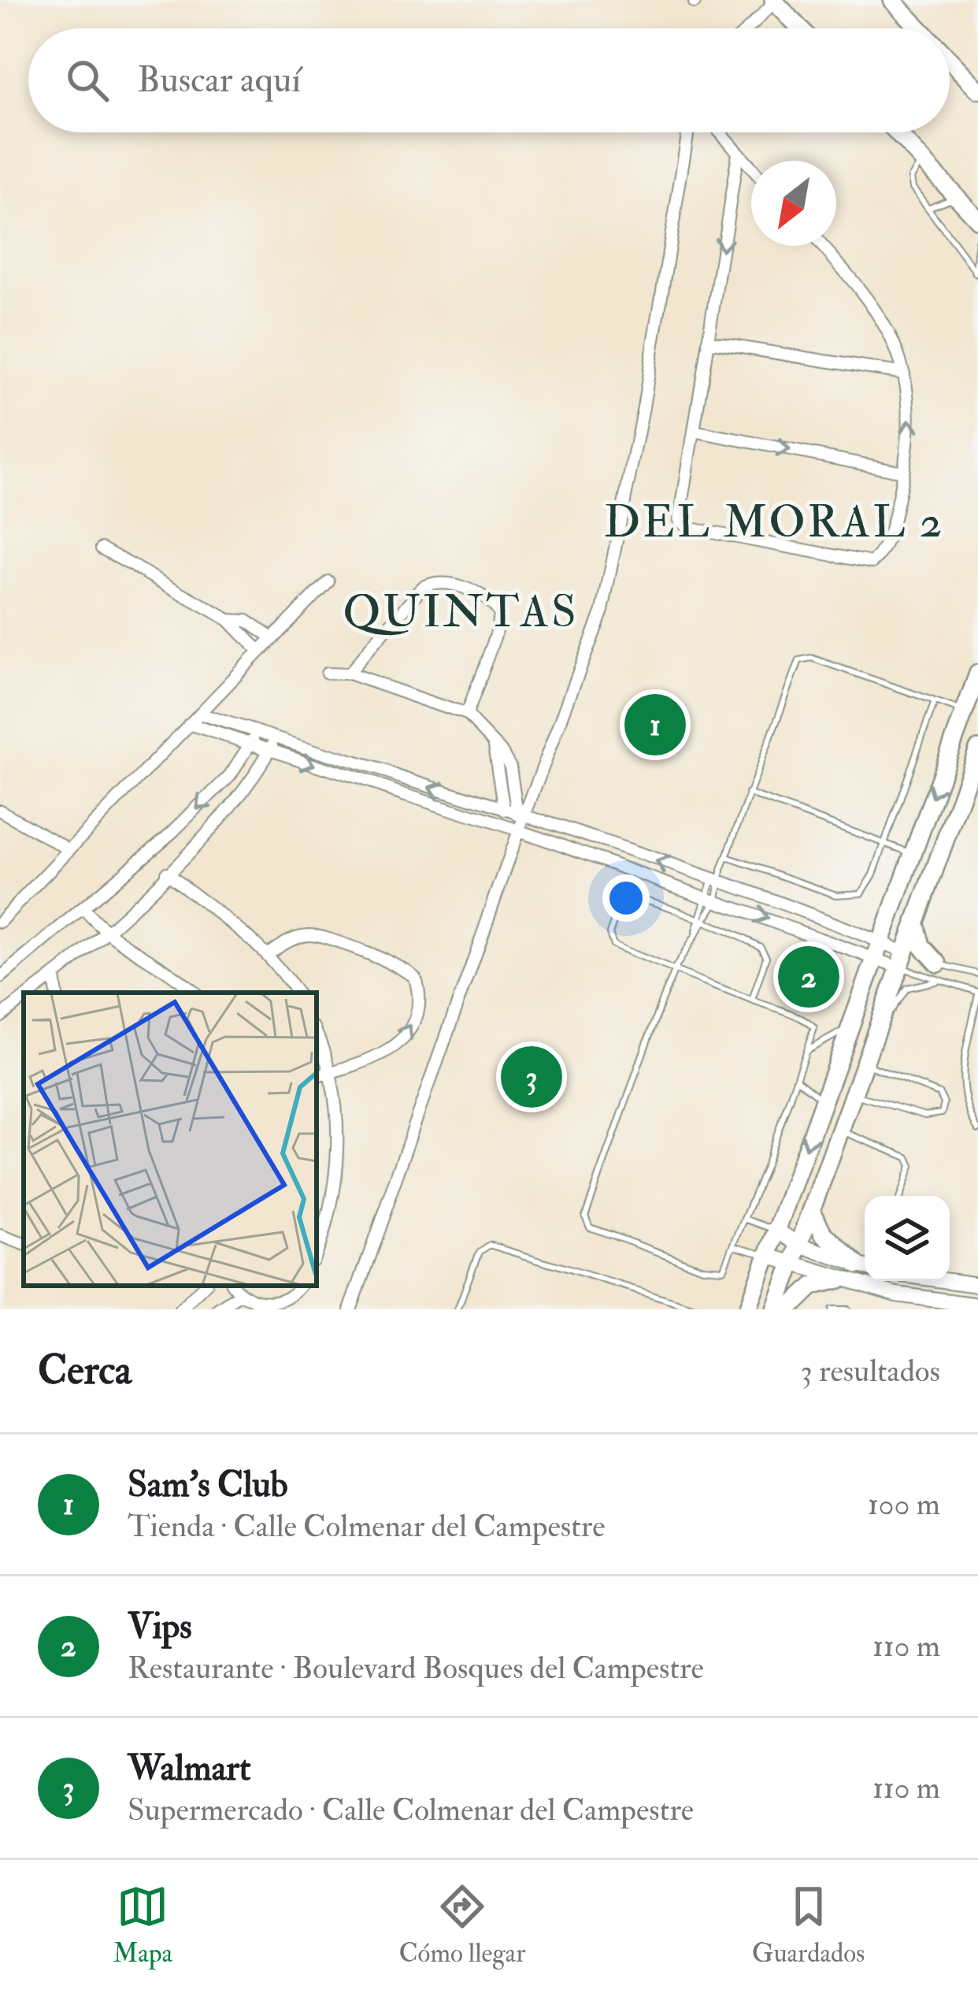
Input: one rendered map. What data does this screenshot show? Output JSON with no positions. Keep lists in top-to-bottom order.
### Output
{
  "districts": ["DEL MORAL 2", "QUINTAS"],
  "north": "bottom left",
  "page": {
    "search": "Buscar aquí",
    "pins": ["1", "2", "3"],
    "heading": ["Cerca", "3 resultados"],
    "list": [
      {
        "mark": "1",
        "name": "Sam's Club",
        "note": "Tienda · Calle Colmenar del Campestre",
        "value": "100 m"
      },
      {
        "mark": "2",
        "name": "Vips",
        "note": "Restaurante · Boulevard Bosques del Campestre",
        "value": "110 m"
      },
      {
        "mark": "3",
        "name": "Walmart",
        "note": "Supermercado · Calle Colmenar del Campestre",
        "value": "110 m"
      }
    ],
    "nav": ["Mapa", "Cómo llegar", "Guardados"]
  }
}
